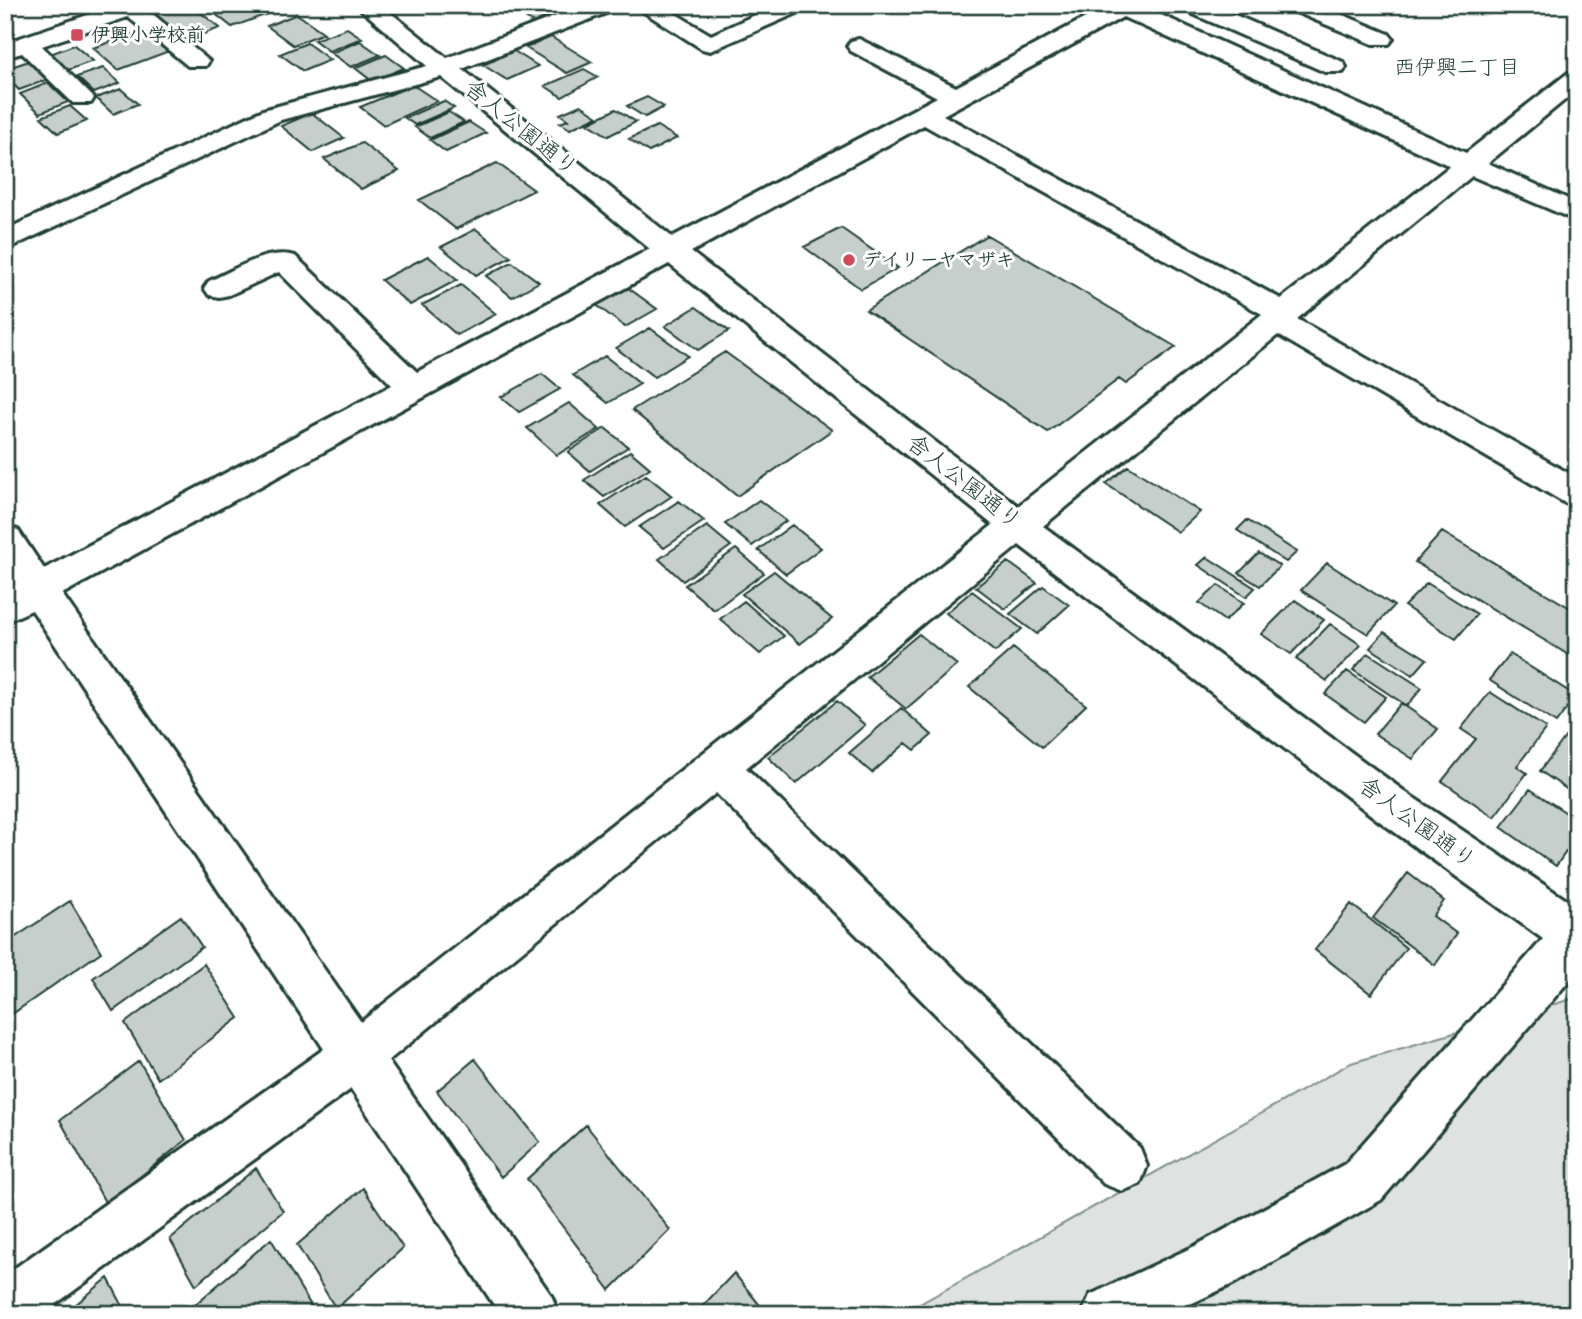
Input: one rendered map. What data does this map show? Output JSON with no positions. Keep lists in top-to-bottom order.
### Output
{
  "streets": {
    "street": ["舎人公園通り"]
  },
  "districts": ["西伊興二丁目"],
  "places": {
    "transit": ["伊興小学校前"],
    "other": ["デイリーヤマザキ"]
  }
}
